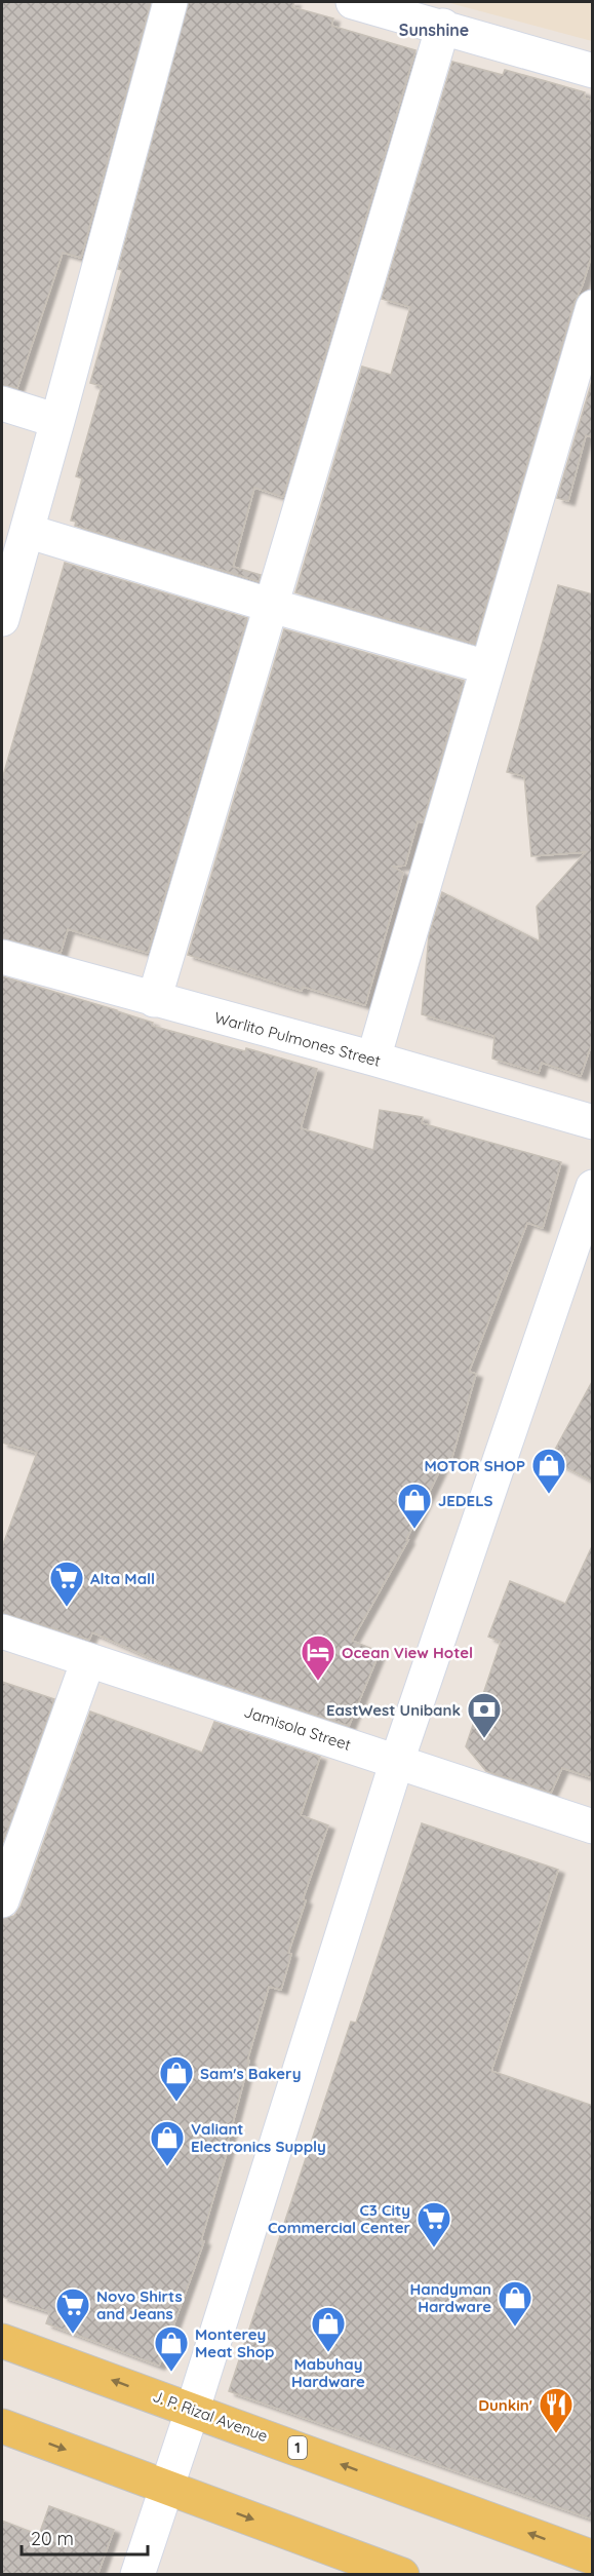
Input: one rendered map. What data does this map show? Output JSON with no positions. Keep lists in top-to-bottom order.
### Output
{
  "streets": {
    "main road": ["J. P. Rizal Avenue", "1"],
    "street": ["Warlito Pulmones Street", "Jamisola Street"]
  },
  "districts": ["Sunshine"],
  "places": {
    "shop": [
      "MOTOR SHOP",
      "JEDELS",
      "Sam's Bakery",
      "Valiant Electronics Supply",
      "Handyman Hardware",
      "Mabuhay Hardware",
      "Monterey Meat Shop"
    ],
    "supermarket": ["Alta Mall", "C3 City Commercial Center", "Novo Shirts and Jeans"],
    "hotel": ["Ocean View Hotel"],
    "bank": ["EastWest Unibank"],
    "restaurant": ["Dunkin'"]
  },
  "scale_bar": "20 m"
}
